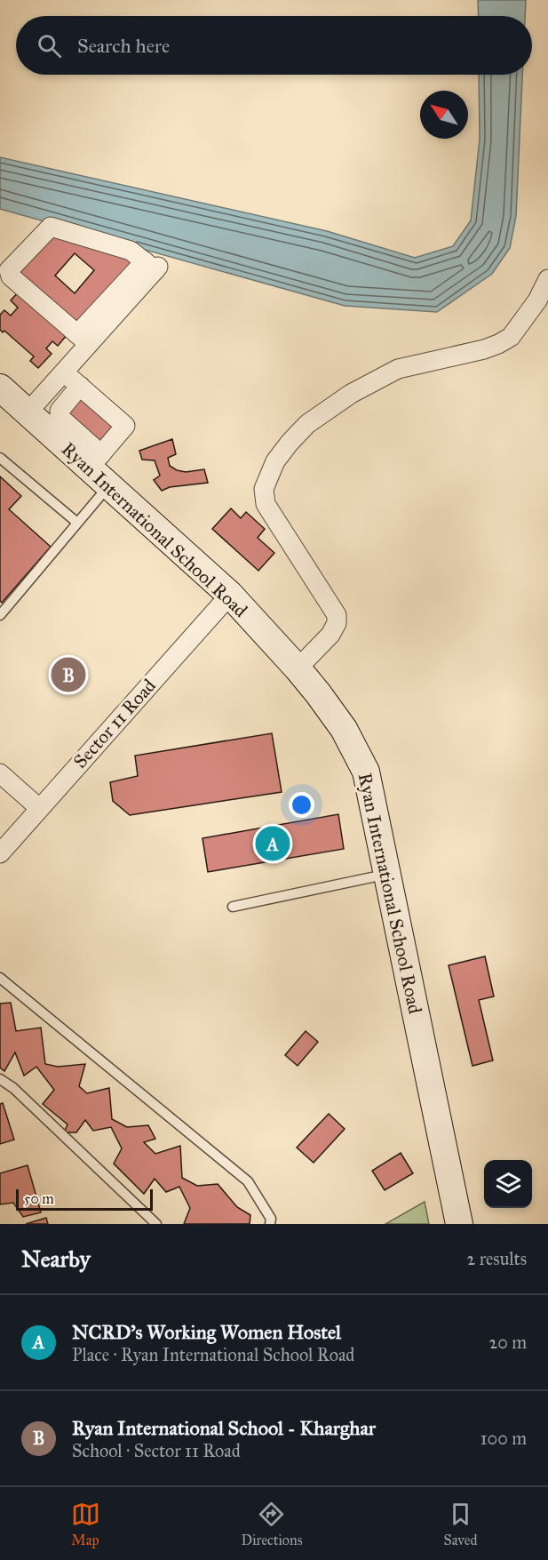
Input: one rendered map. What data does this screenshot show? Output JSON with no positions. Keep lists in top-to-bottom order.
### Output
{
  "streets": {
    "street": ["Ryan International School Road", "Sector 11 Road"]
  },
  "crossings": [
    ["Ryan International School Road", "Sector 11 Road"]
  ],
  "scale_bar": "50 m",
  "north": "top left",
  "page": {
    "search": "Search here",
    "pins": ["B", "A"],
    "scale": "50 m",
    "heading": ["Nearby", "2 results"],
    "list": [
      {
        "mark": "A",
        "name": "NCRD's Working Women Hostel",
        "note": "Place · Ryan International School Road",
        "value": "20 m"
      },
      {
        "mark": "B",
        "name": "Ryan International School - Kharghar",
        "note": "School · Sector 11 Road",
        "value": "100 m"
      }
    ],
    "nav": ["Map", "Directions", "Saved"]
  }
}
